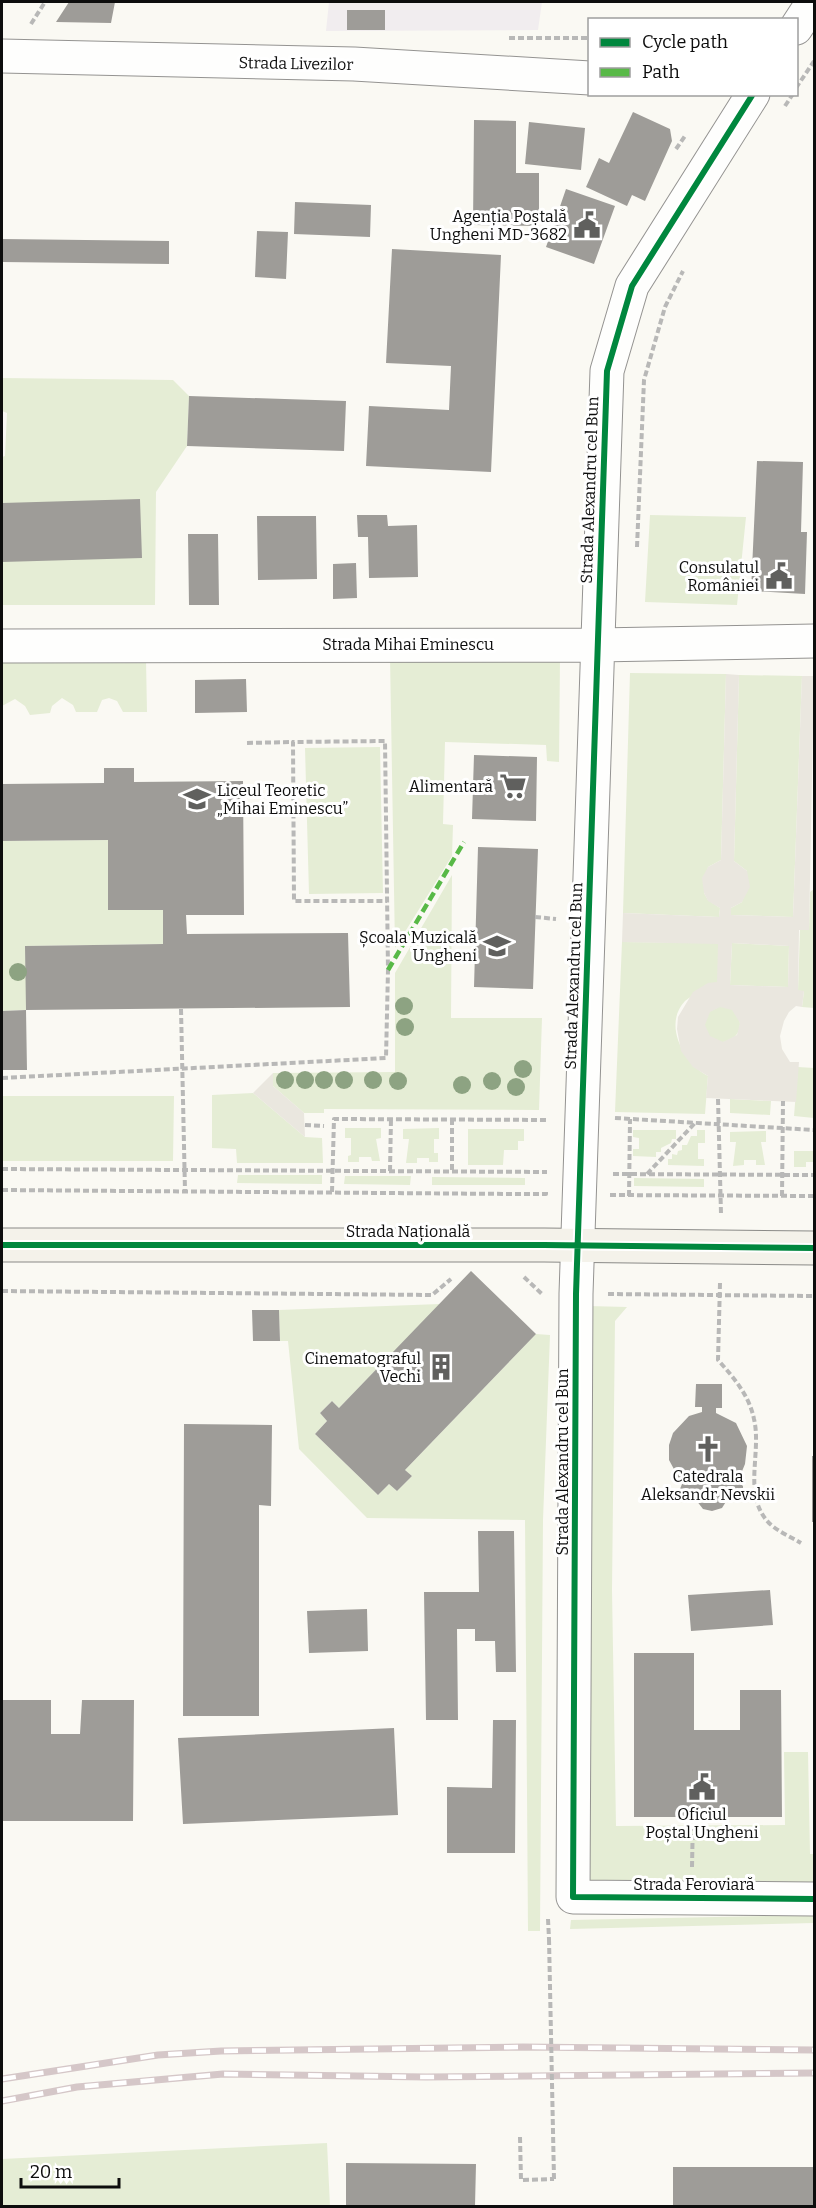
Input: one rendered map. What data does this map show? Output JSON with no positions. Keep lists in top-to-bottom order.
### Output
{
  "streets": {
    "street": [
      "Strada Livezilor",
      "Strada Alexandru cel Bun",
      "Strada Mihai Eminescu",
      "Strada Națională",
      "Strada Feroviară"
    ]
  },
  "crossings": [
    ["Strada Alexandru cel Bun", "Strada Mihai Eminescu"],
    ["Strada Alexandru cel Bun", "Strada Națională"],
    ["Strada Alexandru cel Bun", "Strada Feroviară"]
  ],
  "places": {
    "public building": ["Agenția Poștală Ungheni MD-3682", "Consulatul României", "Oficiul Poștal Ungheni"],
    "supermarket": ["Alimentară"],
    "school or university": ["Liceul Teoretic „Mihai Eminescu”", "Școala Muzicală Ungheni"],
    "building": ["Cinematograful Vechi"],
    "church": ["Catedrala Aleksandr Nevskii"]
  },
  "legend": ["Cycle path", "Path"],
  "scale_bar": "20 m"
}
